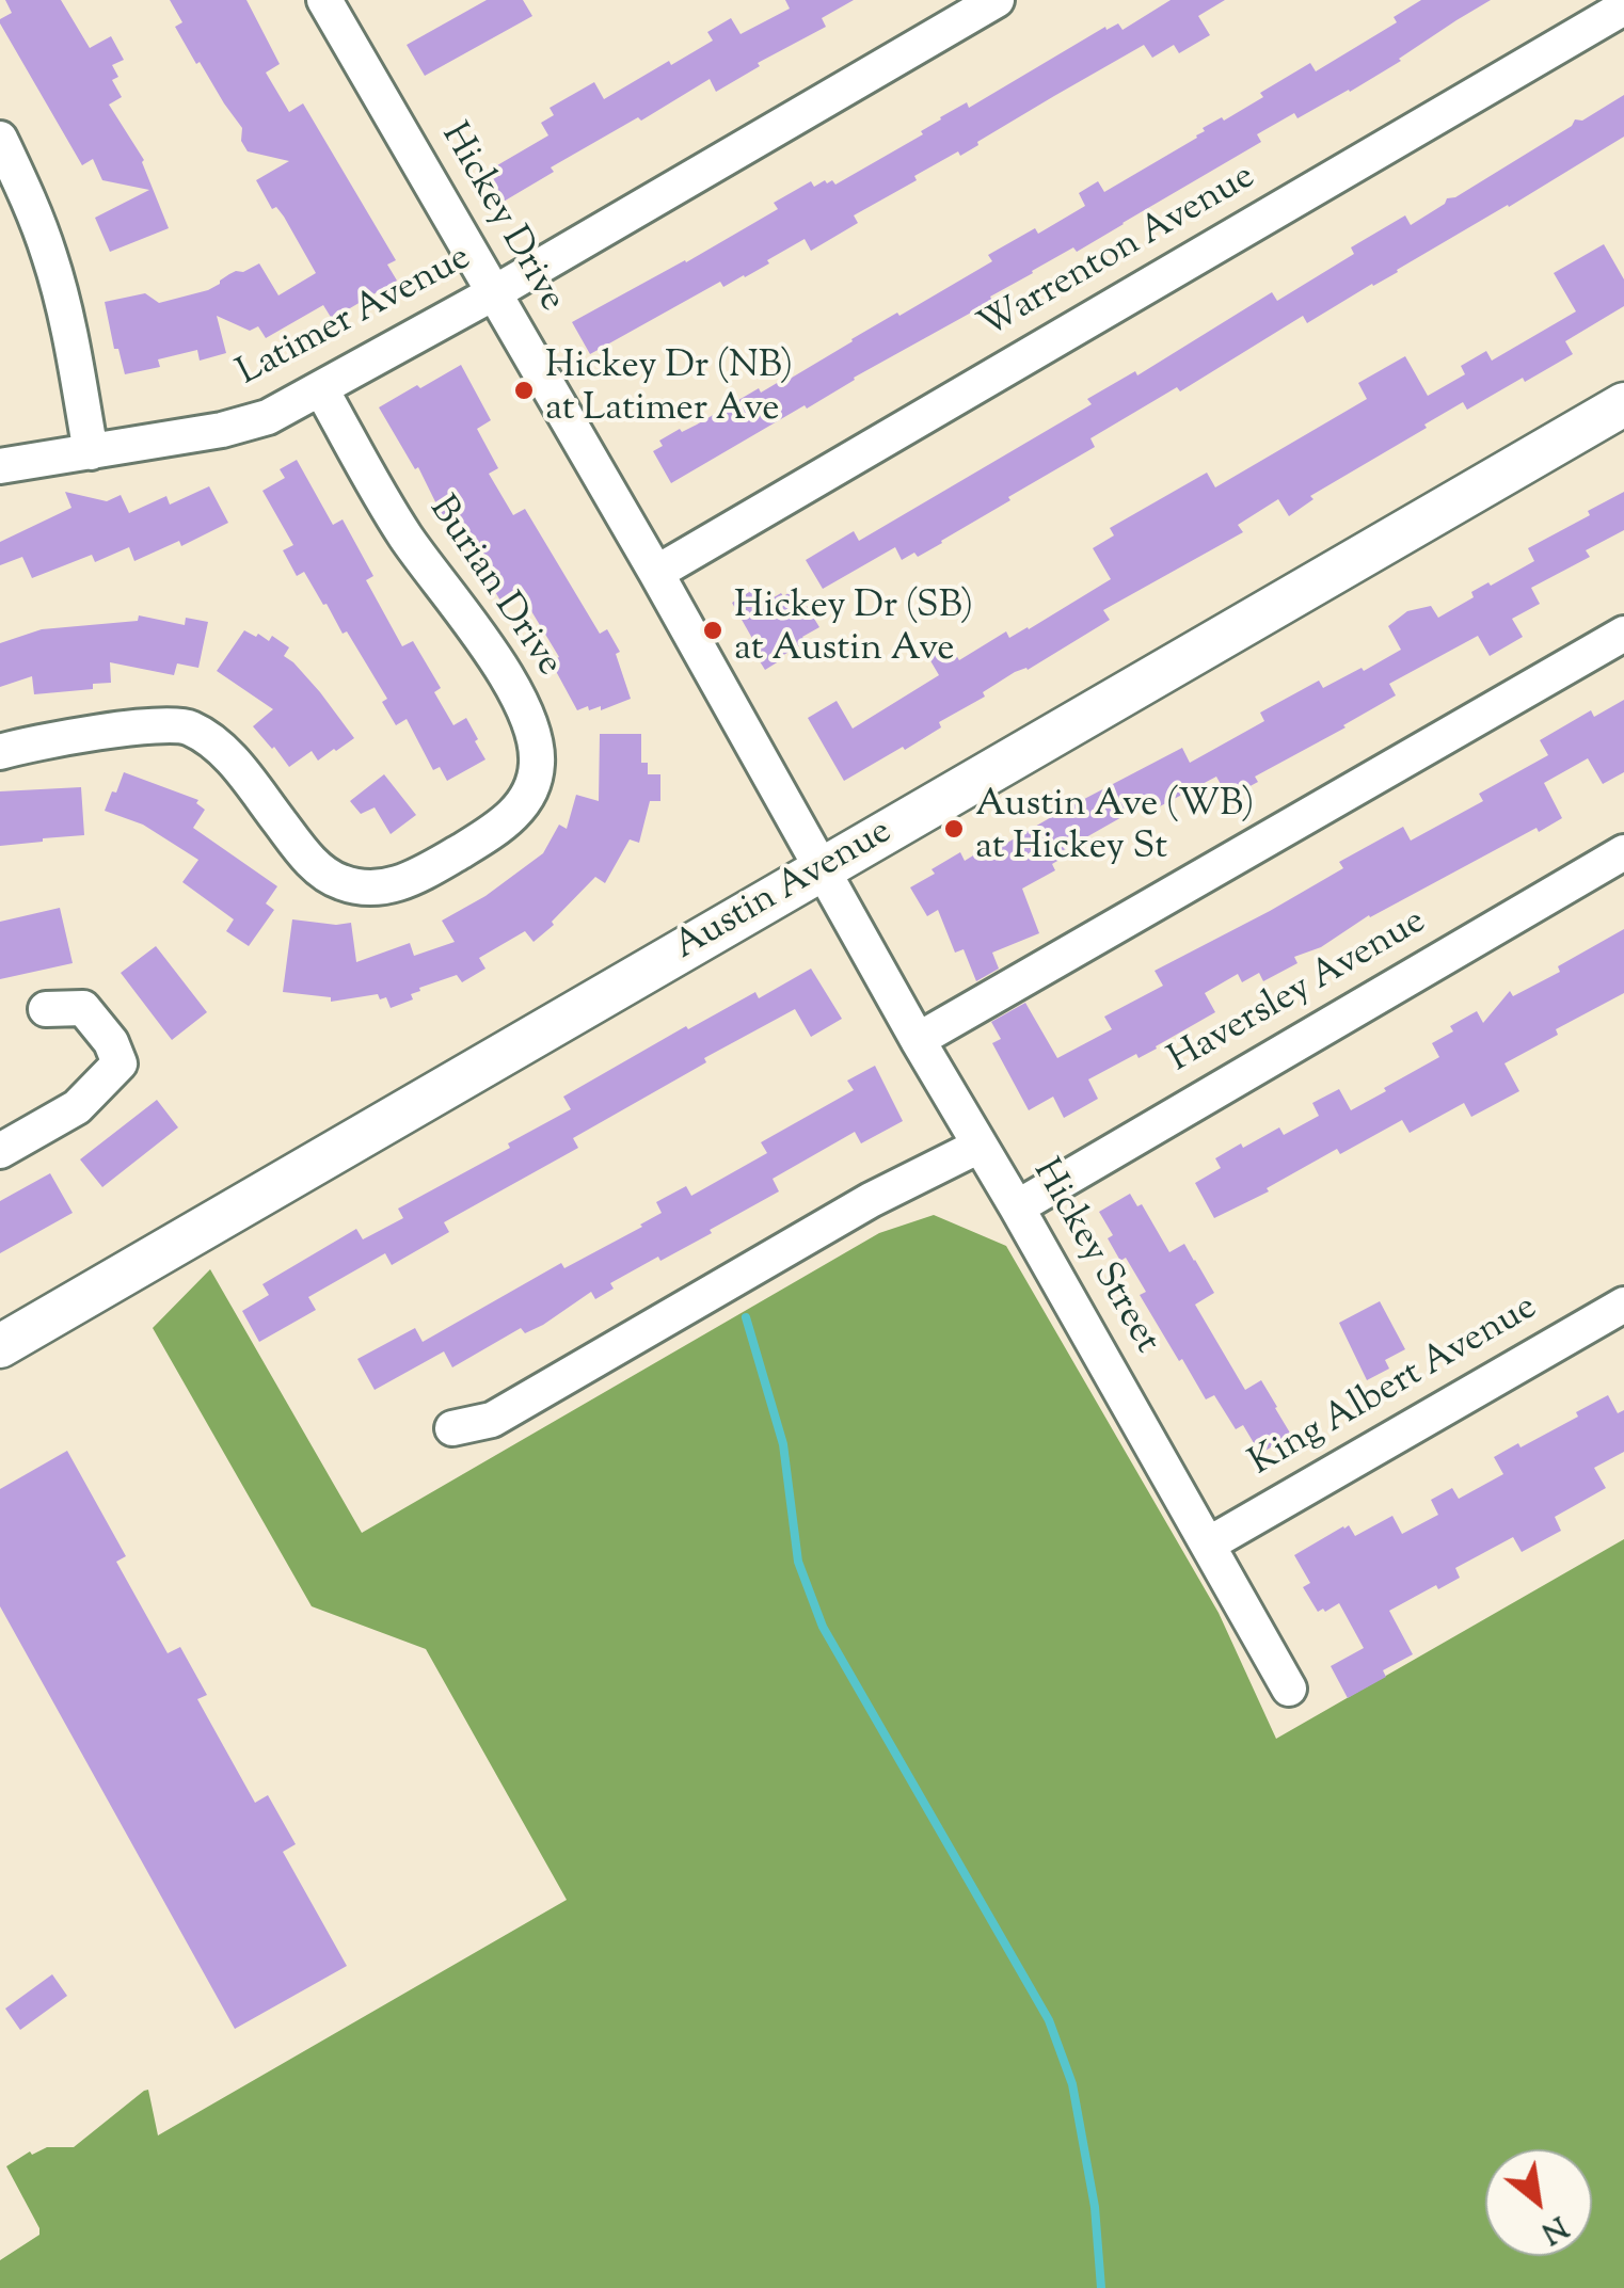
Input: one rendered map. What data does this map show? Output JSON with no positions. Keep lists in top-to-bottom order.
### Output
{
  "streets": {
    "main road": ["Austin Avenue"],
    "street": [
      "Hickey Drive",
      "Warrenton Avenue",
      "Latimer Avenue",
      "Burian Drive",
      "Haversley Avenue",
      "Hickey Street",
      "King Albert Avenue"
    ]
  },
  "crossings": [
    ["Hickey Drive", "Warrenton Avenue"],
    ["Hickey Drive", "Latimer Avenue"],
    ["Hickey Drive", "Austin Avenue"],
    ["Hickey Drive", "Hickey Street"],
    ["Latimer Avenue", "Burian Drive"],
    ["Austin Avenue", "Hickey Street"],
    ["Haversley Avenue", "Hickey Street"],
    ["Hickey Street", "King Albert Avenue"]
  ],
  "places": ["Hickey Dr (NB) at Latimer Ave", "Hickey Dr (SB) at Austin Ave", "Austin Ave (WB) at Hickey St"],
  "north": "bottom right"
}
